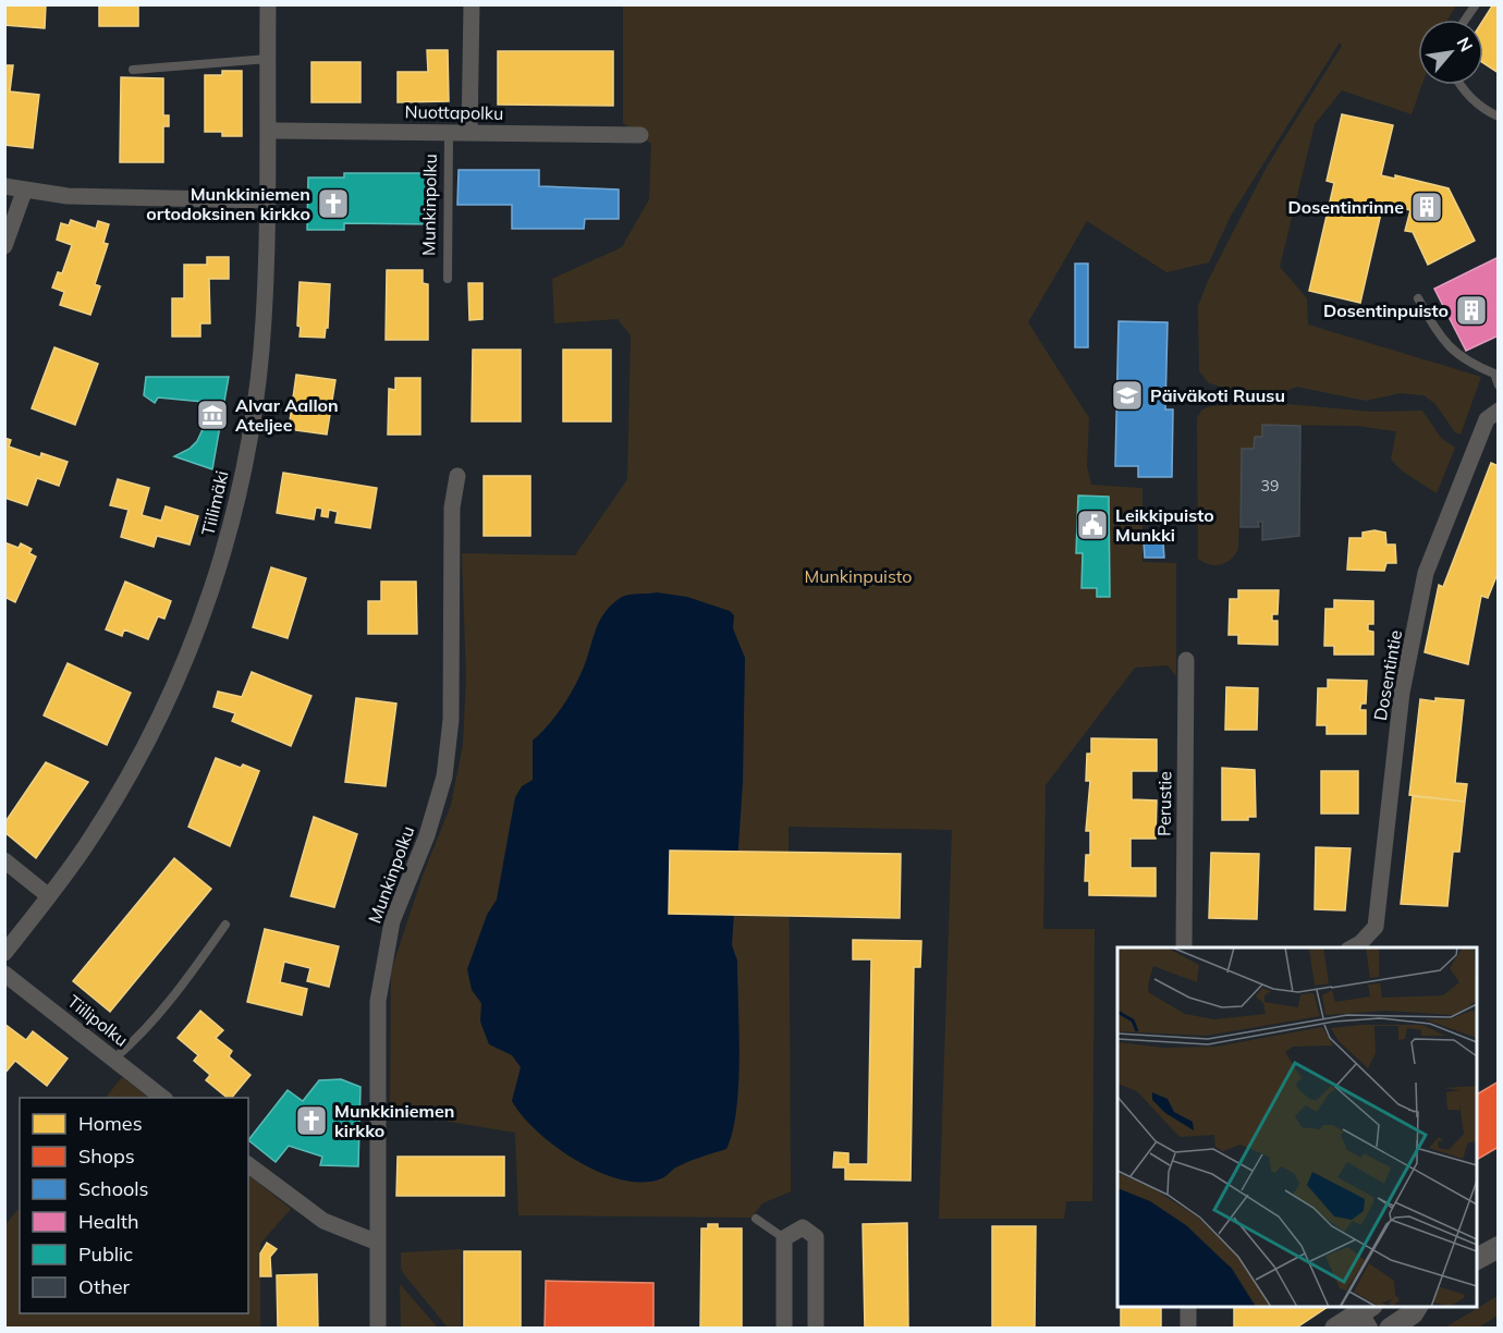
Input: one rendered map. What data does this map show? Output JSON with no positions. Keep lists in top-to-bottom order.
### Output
{
  "streets": {
    "street": [
      "Nuottapolku",
      "Munkinpolku",
      "Tiilimäki",
      "Dosentintie",
      "Perustie",
      "Tiilipolku"
    ]
  },
  "crossings": [
    ["Nuottapolku", "Munkinpolku"],
    ["Nuottapolku", "Tiilimäki"]
  ],
  "parks": ["Munkinpuisto"],
  "places": {
    "church": ["Munkkiniemen ortodoksinen kirkko", "Munkkiniemen kirkko"],
    "building": ["Dosentinrinne", "Dosentinpuisto"],
    "school or university": ["Päiväkoti Ruusu"],
    "museum": ["Alvar Aallon Ateljee"],
    "public building": ["Leikkipuisto Munkki"]
  },
  "house_numbers": ["39"],
  "legend": [
    "Homes",
    "Shops",
    "Schools",
    "Health",
    "Public",
    "Other"
  ],
  "north": "top right"
}
